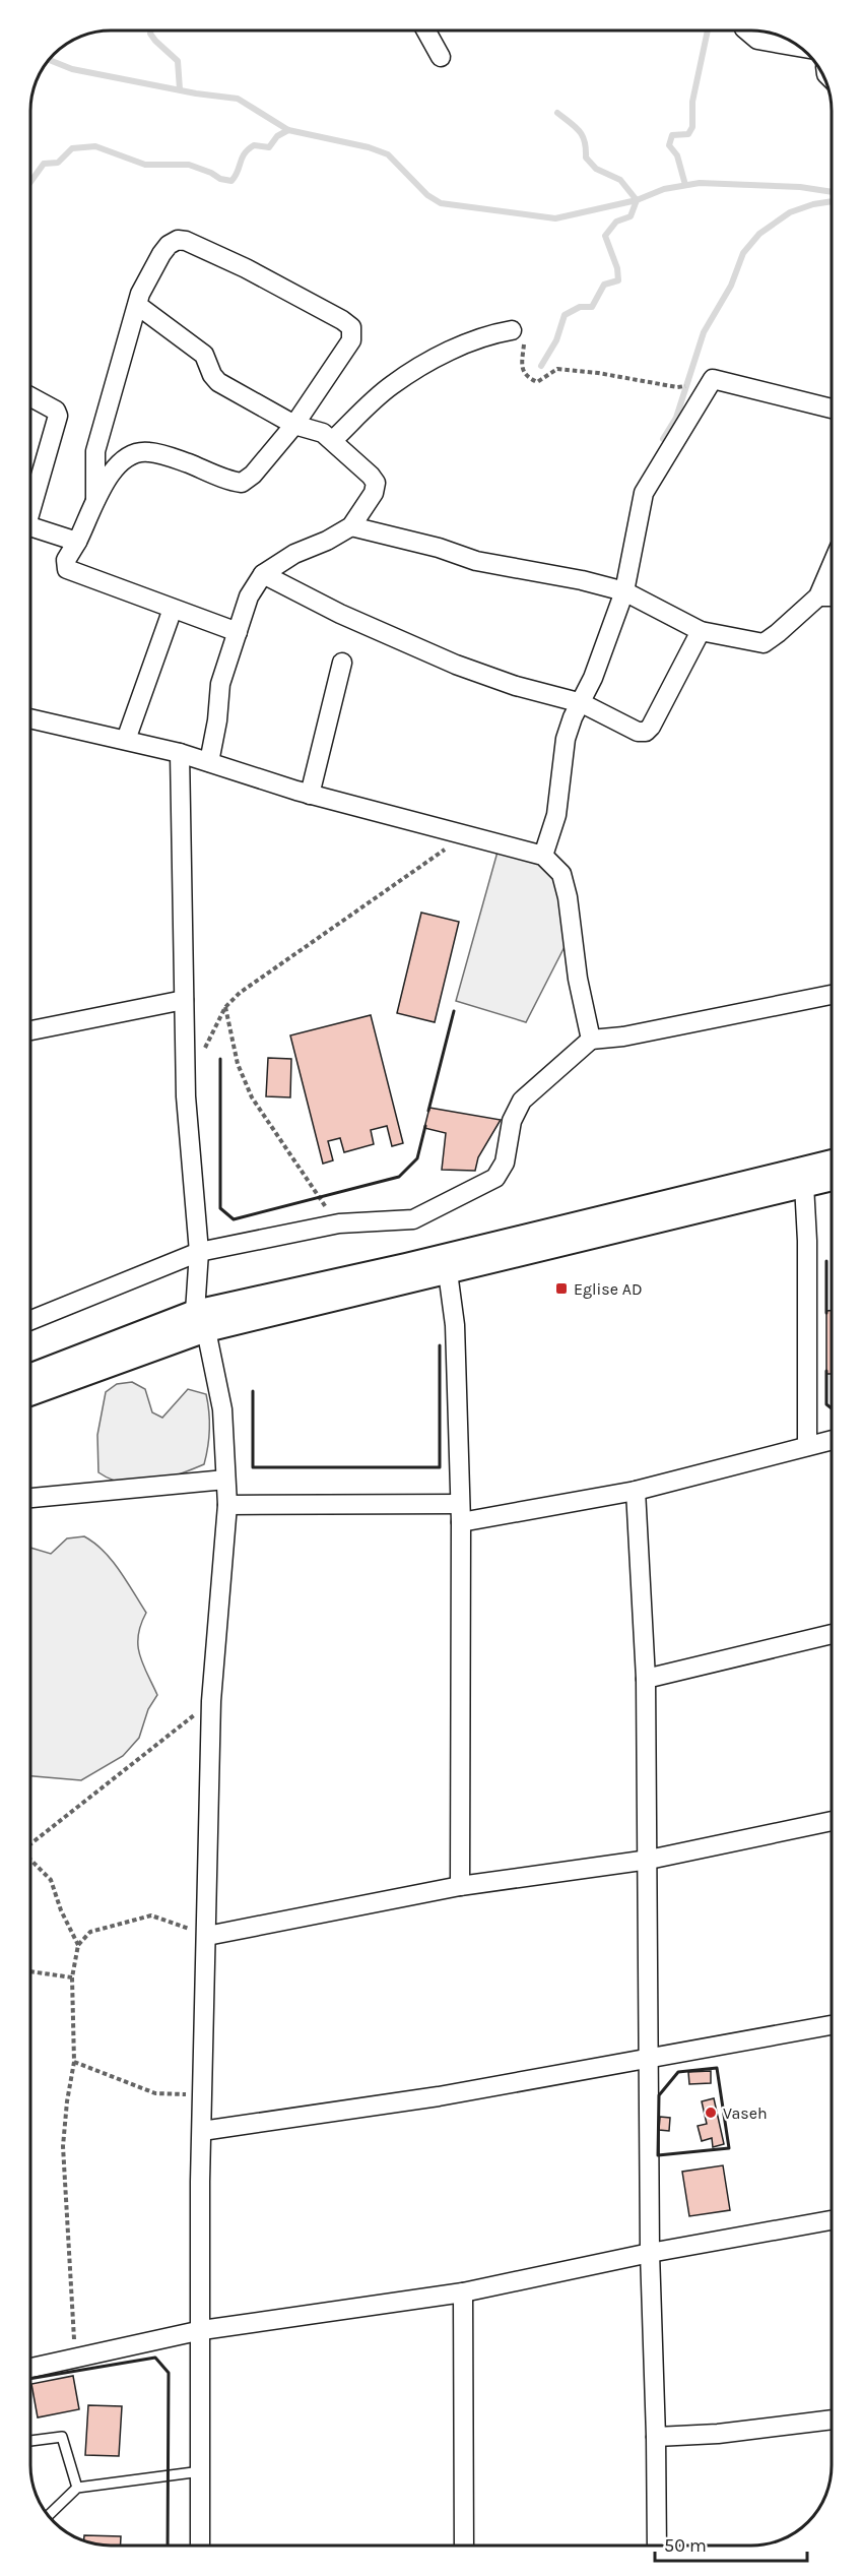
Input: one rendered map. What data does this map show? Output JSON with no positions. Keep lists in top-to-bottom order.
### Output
{
  "places": {
    "transit": ["Eglise AD"],
    "other": ["Vaseh"]
  },
  "scale_bar": "50 m"
}
